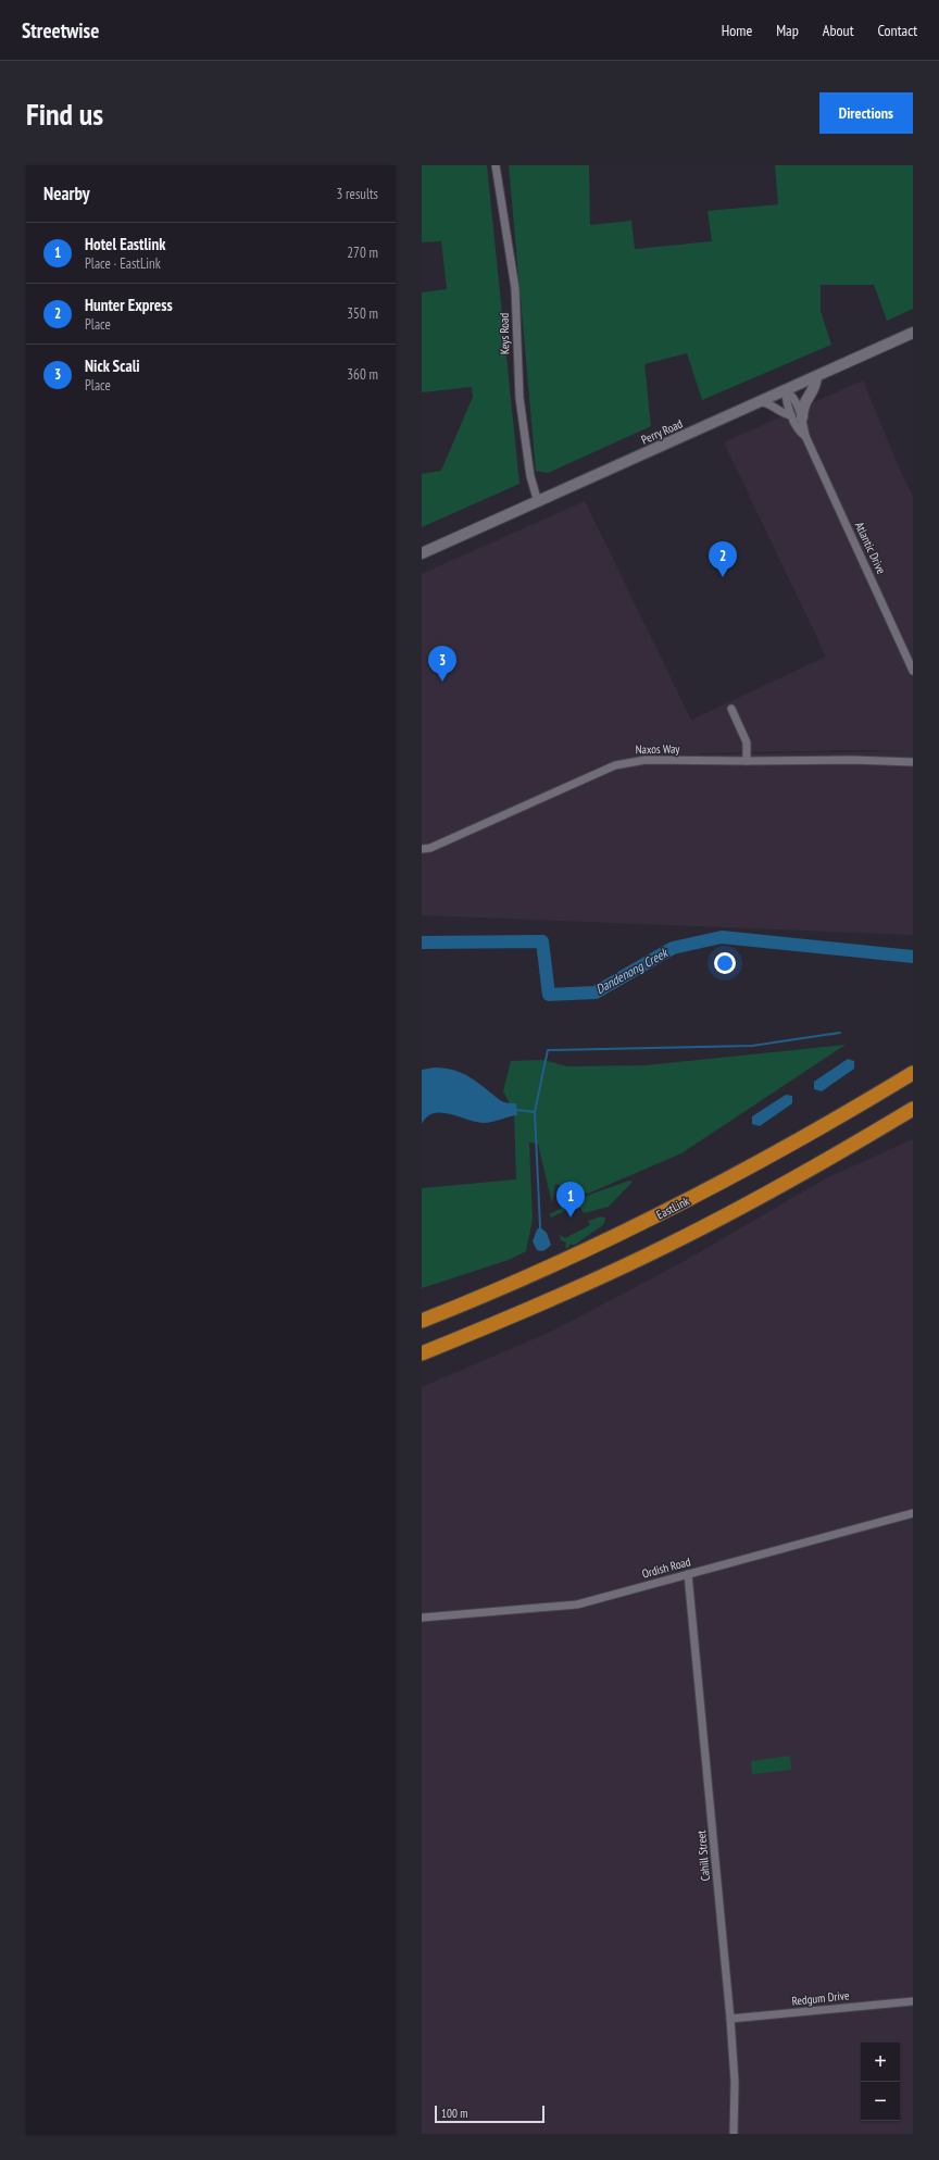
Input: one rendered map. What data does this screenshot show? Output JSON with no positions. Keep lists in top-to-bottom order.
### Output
{
  "streets": {
    "highway": ["EastLink"],
    "main road": ["Perry Road"],
    "street": [
      "Keys Road",
      "Atlantic Drive",
      "Naxos Way",
      "Ordish Road",
      "Cahill Street",
      "Redgum Drive"
    ]
  },
  "crossings": [
    ["Keys Road", "Perry Road"],
    ["Perry Road", "Atlantic Drive"],
    ["Ordish Road", "Cahill Street"],
    ["Cahill Street", "Redgum Drive"]
  ],
  "water": ["Dandenong Creek"],
  "scale_bar": "100 m",
  "page": {
    "header": "Streetwise",
    "nav": [
      "Home",
      "Map",
      "About",
      "Contact"
    ],
    "buttons": "Directions",
    "title": "Find us",
    "heading": ["Nearby", "3 results"],
    "list": [
      {
        "mark": "1",
        "name": "Hotel Eastlink",
        "note": "Place · EastLink",
        "value": "270 m"
      },
      {
        "mark": "2",
        "name": "Hunter Express",
        "note": "Place",
        "value": "350 m"
      },
      {
        "mark": "3",
        "name": "Nick Scali",
        "note": "Place",
        "value": "360 m"
      }
    ],
    "pins": ["2", "3", "1"],
    "map_buttons": ["+", "−"],
    "scale": "100 m"
  }
}
